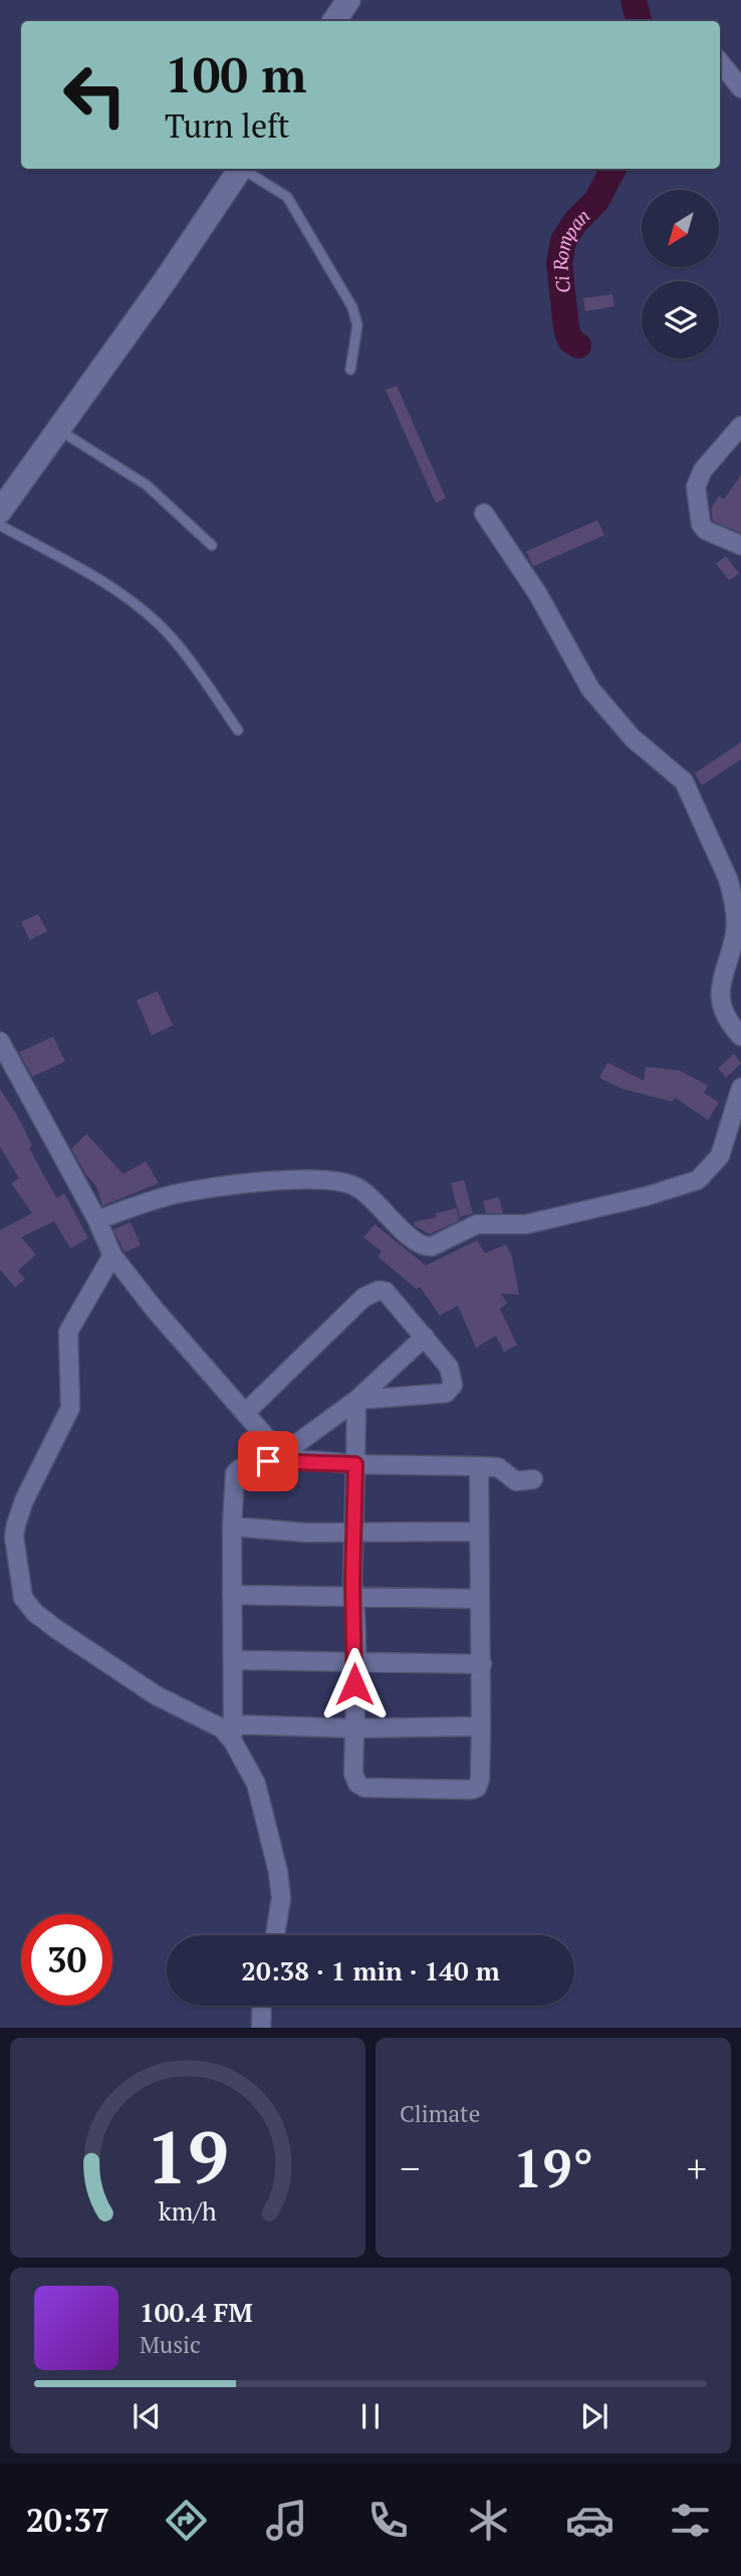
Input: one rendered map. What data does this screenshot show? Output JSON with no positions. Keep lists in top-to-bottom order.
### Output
{
  "water": ["Ci Rompan"],
  "north": "bottom left",
  "page": {
    "turn": ["100 m", "Turn left"],
    "limit": "30",
    "trip": "20:38 · 1 min · 140 m",
    "tile": "Climate",
    "heat": ["−", "19°", "+"],
    "song": ["100.4 FM", "Music"],
    "tabs": "20:37",
    "gauge": ["19", "km/h"]
  }
}
